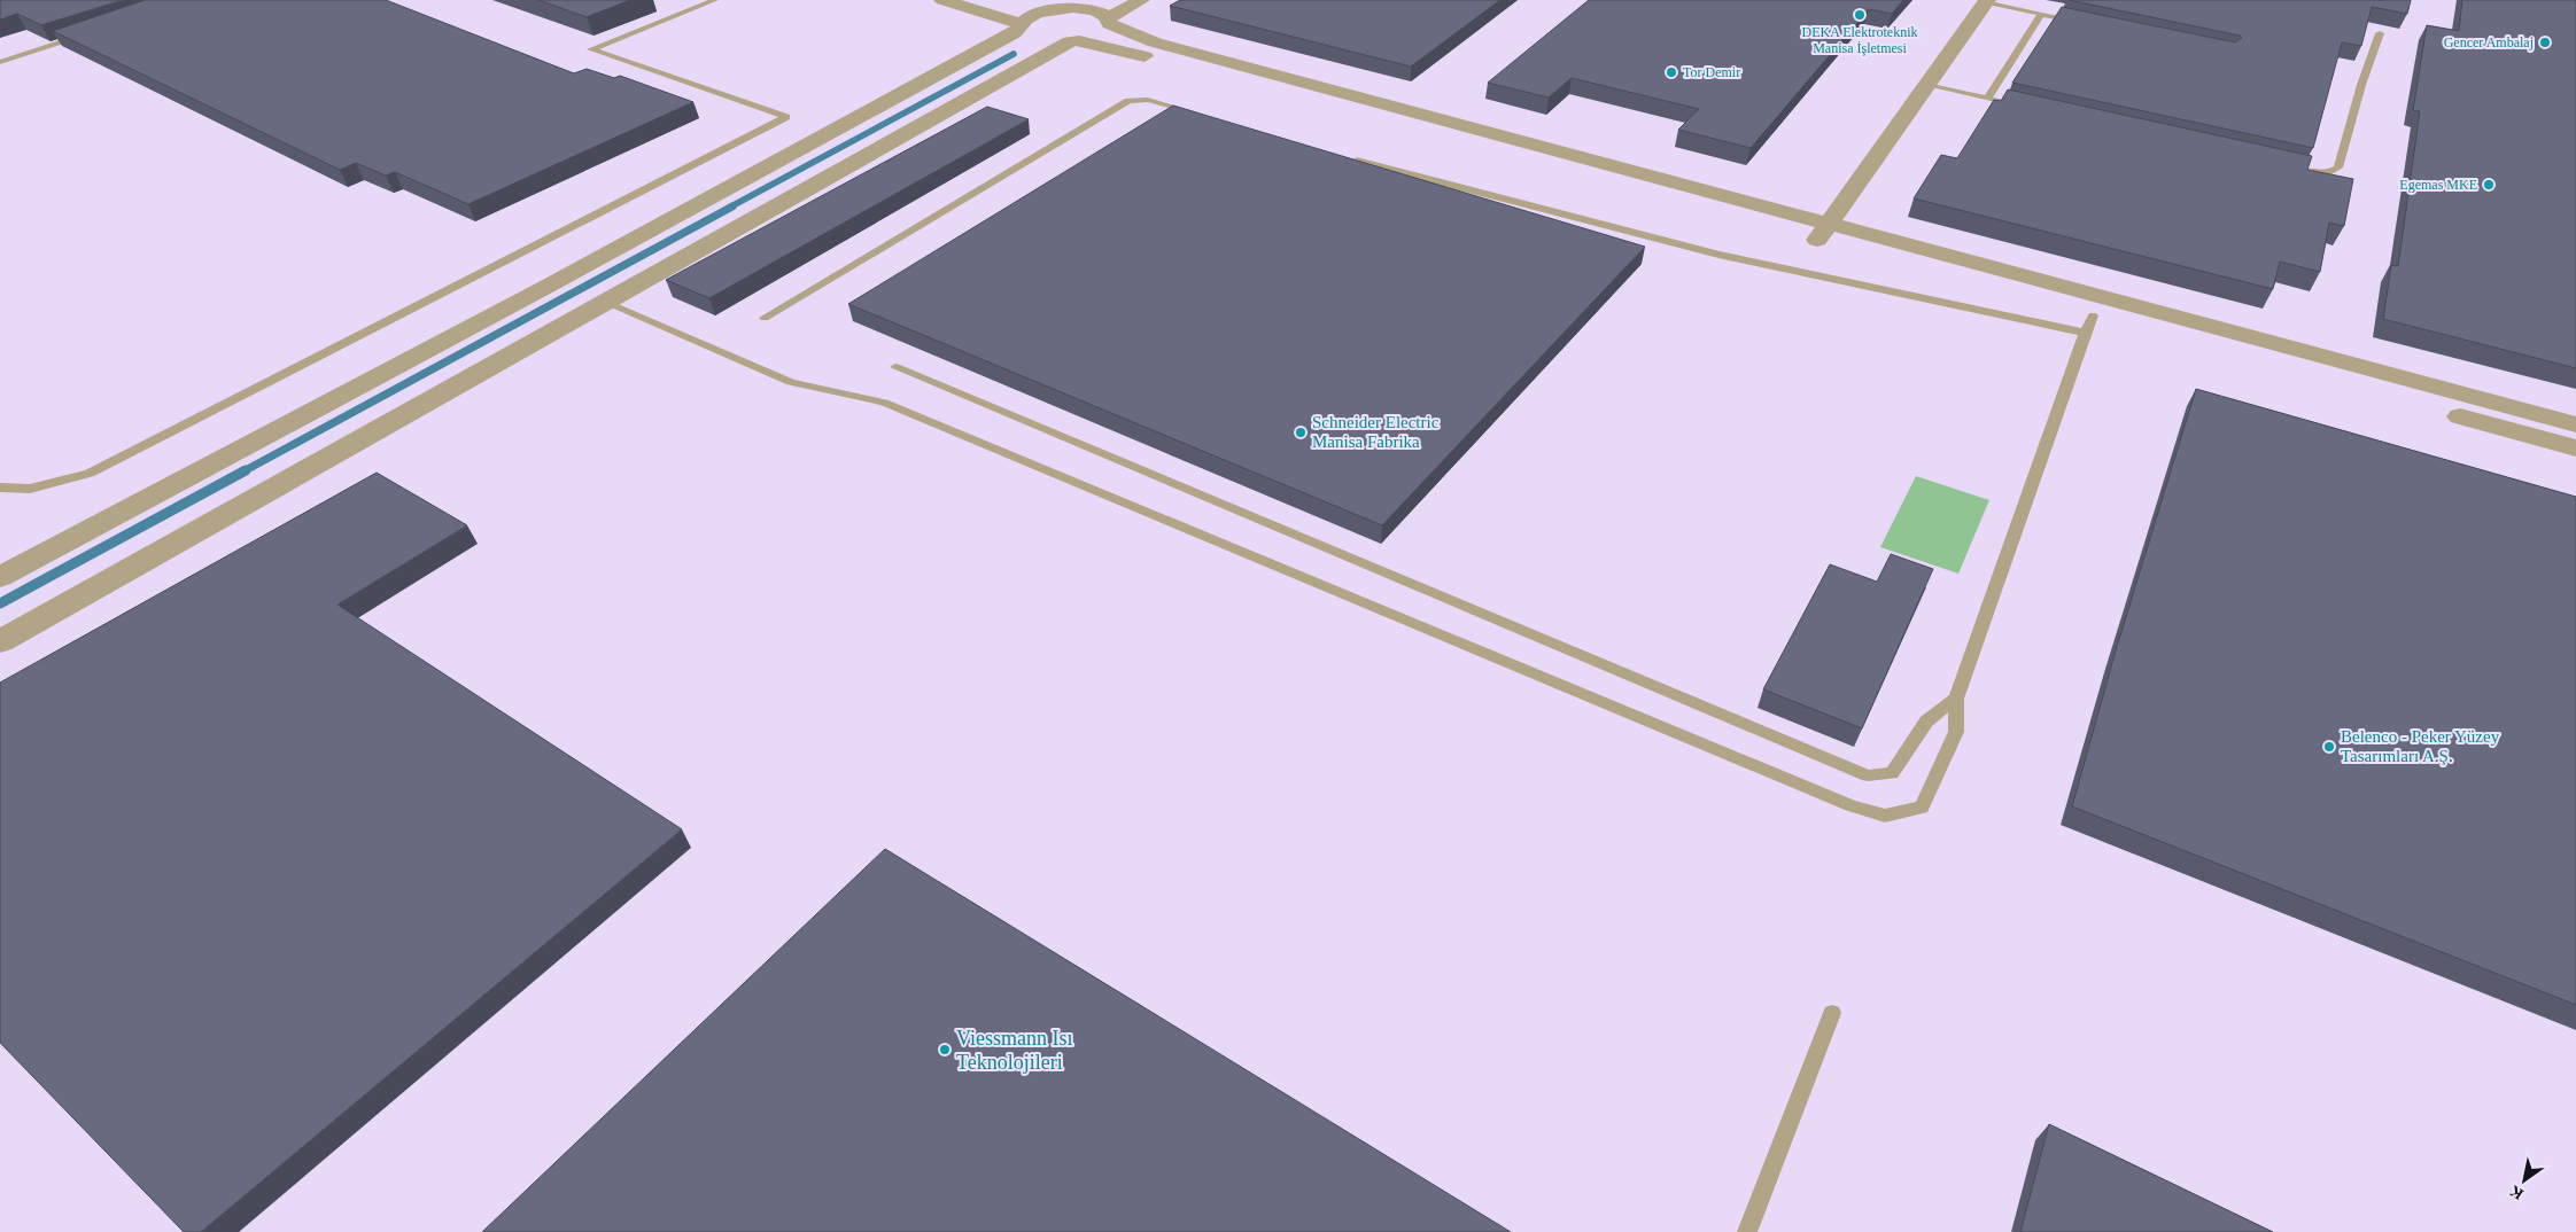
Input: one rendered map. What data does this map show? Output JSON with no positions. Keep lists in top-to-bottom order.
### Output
{
  "places": [
    "DEKA Elektroteknik Manisa İşletmesi",
    "Gencer Ambalaj",
    "Tor Demir",
    "Egemas MKE",
    "Schneider Electric Manisa Fabrika",
    "Belenco - Peker Yüzey Tasarımları A.Ş.",
    "Viessmann Isı Teknolojileri"
  ],
  "north": "bottom left"
}
